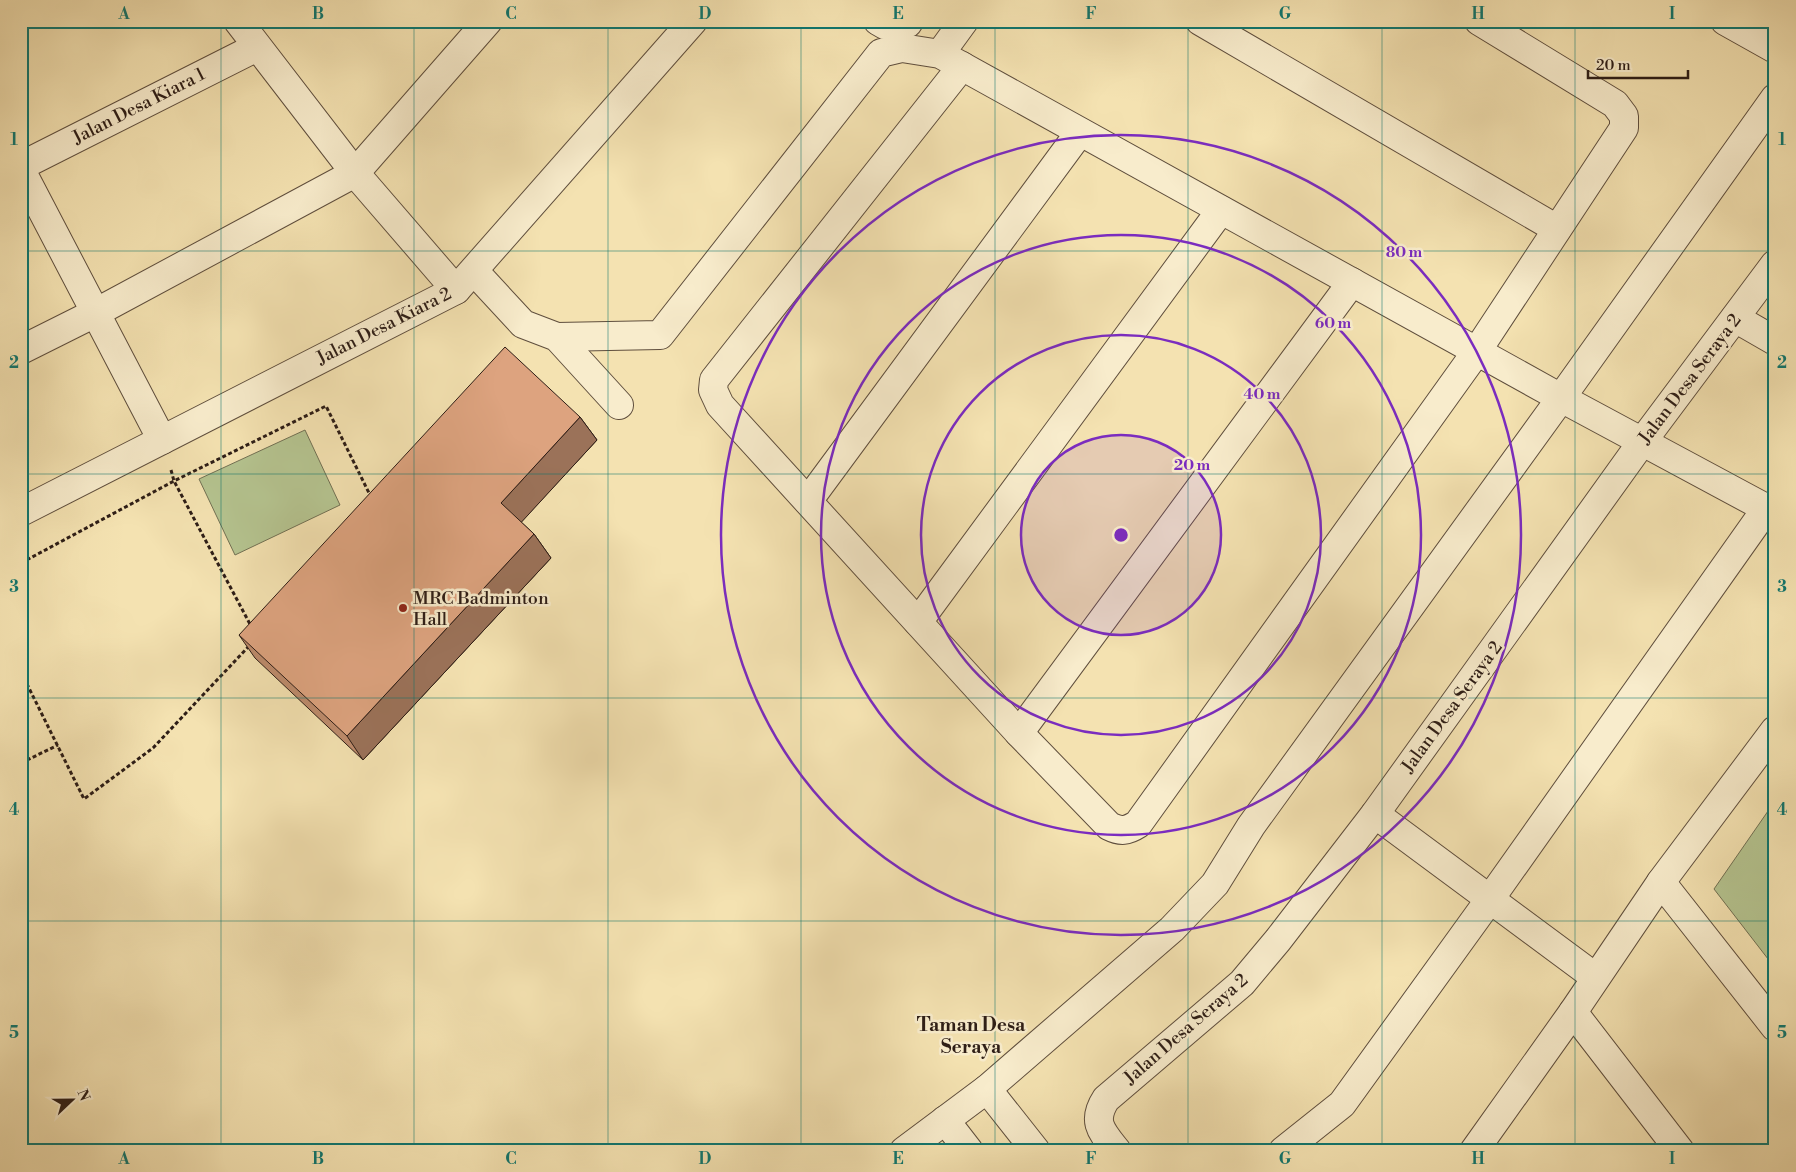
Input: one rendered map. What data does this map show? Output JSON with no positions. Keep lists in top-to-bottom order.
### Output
{
  "streets": {
    "street": ["Jalan Desa Kiara 1", "Jalan Desa Kiara 2", "Jalan Desa Seraya 2"]
  },
  "districts": ["Taman Desa Seraya"],
  "places": ["MRC Badminton Hall"],
  "scale_bar": "20 m",
  "north": "right",
  "grid": {
    "columns": [
      "A",
      "B",
      "C",
      "D",
      "E",
      "F",
      "G",
      "H",
      "I"
    ],
    "rows": [
      "1",
      "2",
      "3",
      "4",
      "5"
    ]
  },
  "rings": [
    "80 m",
    "60 m",
    "40 m",
    "20 m"
  ]
}
